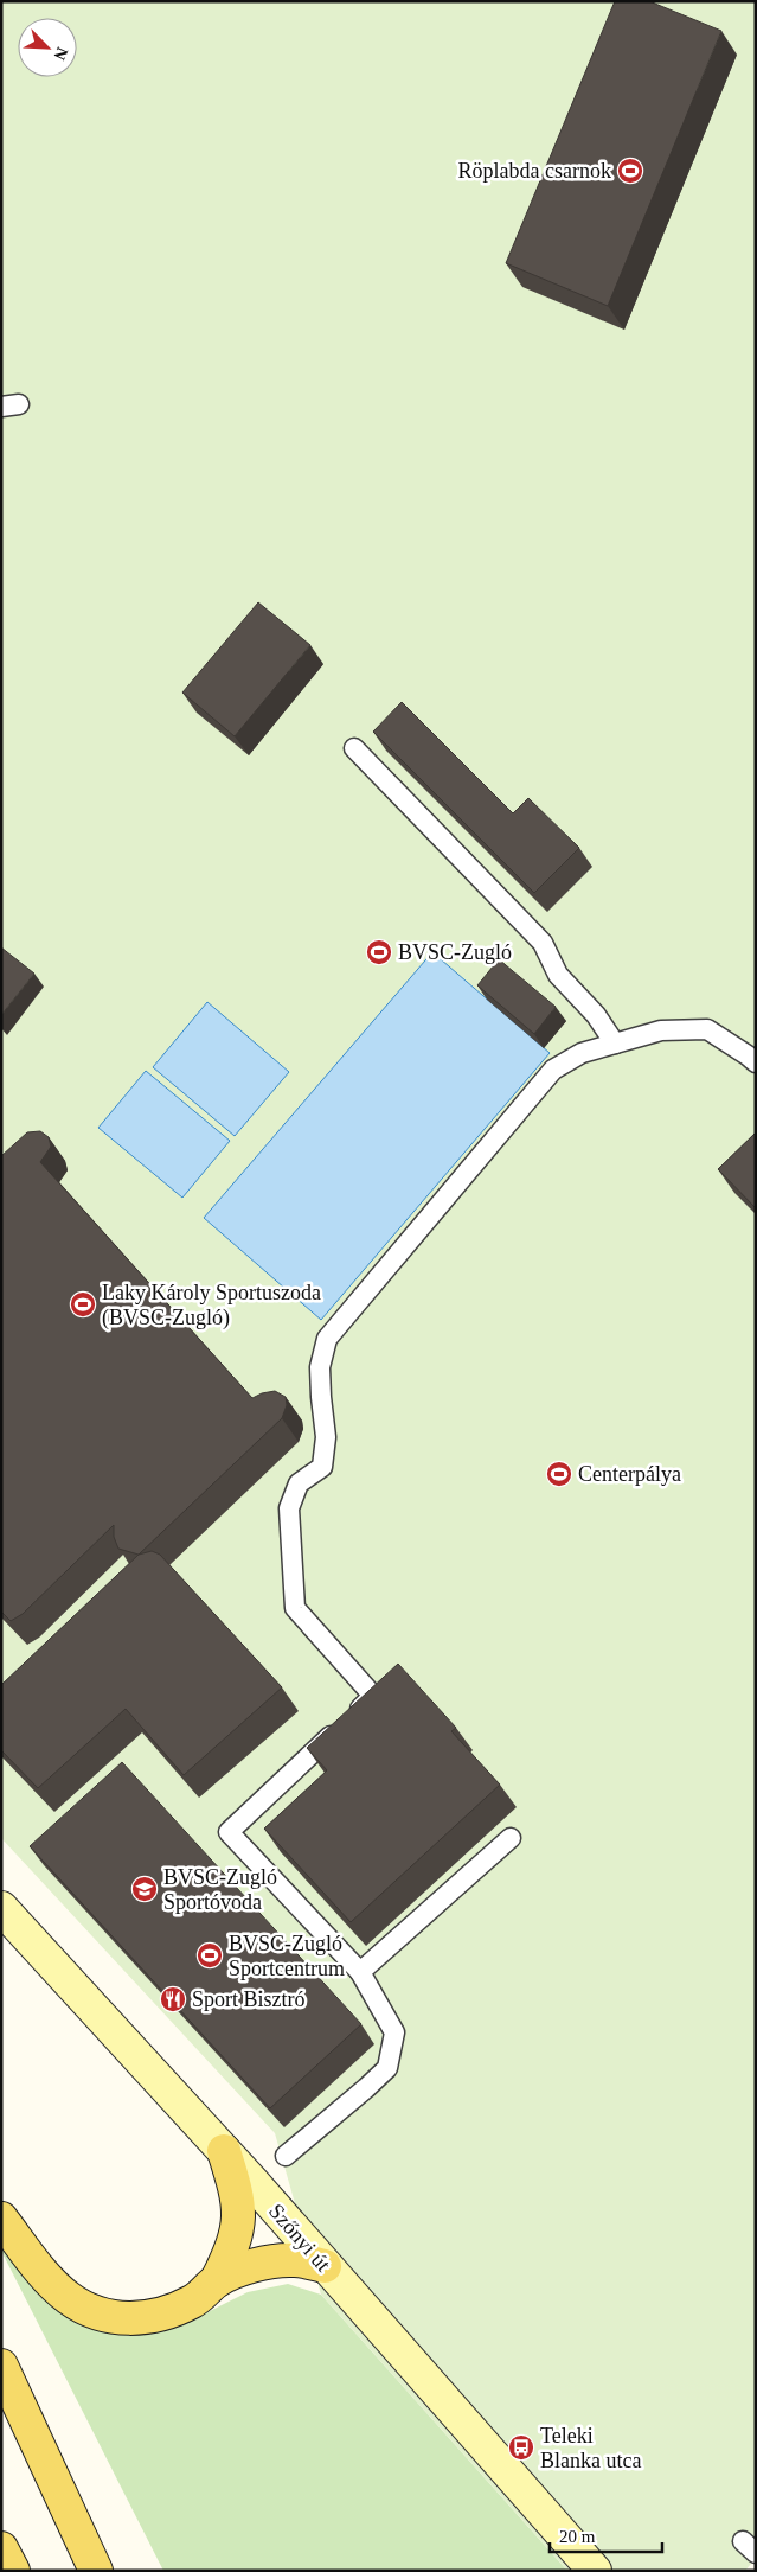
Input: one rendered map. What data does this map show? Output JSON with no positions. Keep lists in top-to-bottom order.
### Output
{
  "streets": {
    "street": ["Szőnyi út"]
  },
  "places": {
    "sports": [
      "Röplabda csarnok",
      "BVSC-Zugló",
      "Laky Károly Sportuszoda (BVSC-Zugló)",
      "Centerpálya",
      "BVSC-Zugló Sportcentrum"
    ],
    "school or university": ["BVSC-Zugló Sportóvoda"],
    "restaurant": ["Sport Bisztró"],
    "bus stop": ["Teleki Blanka utca"]
  },
  "scale_bar": "20 m",
  "north": "bottom right"
}
